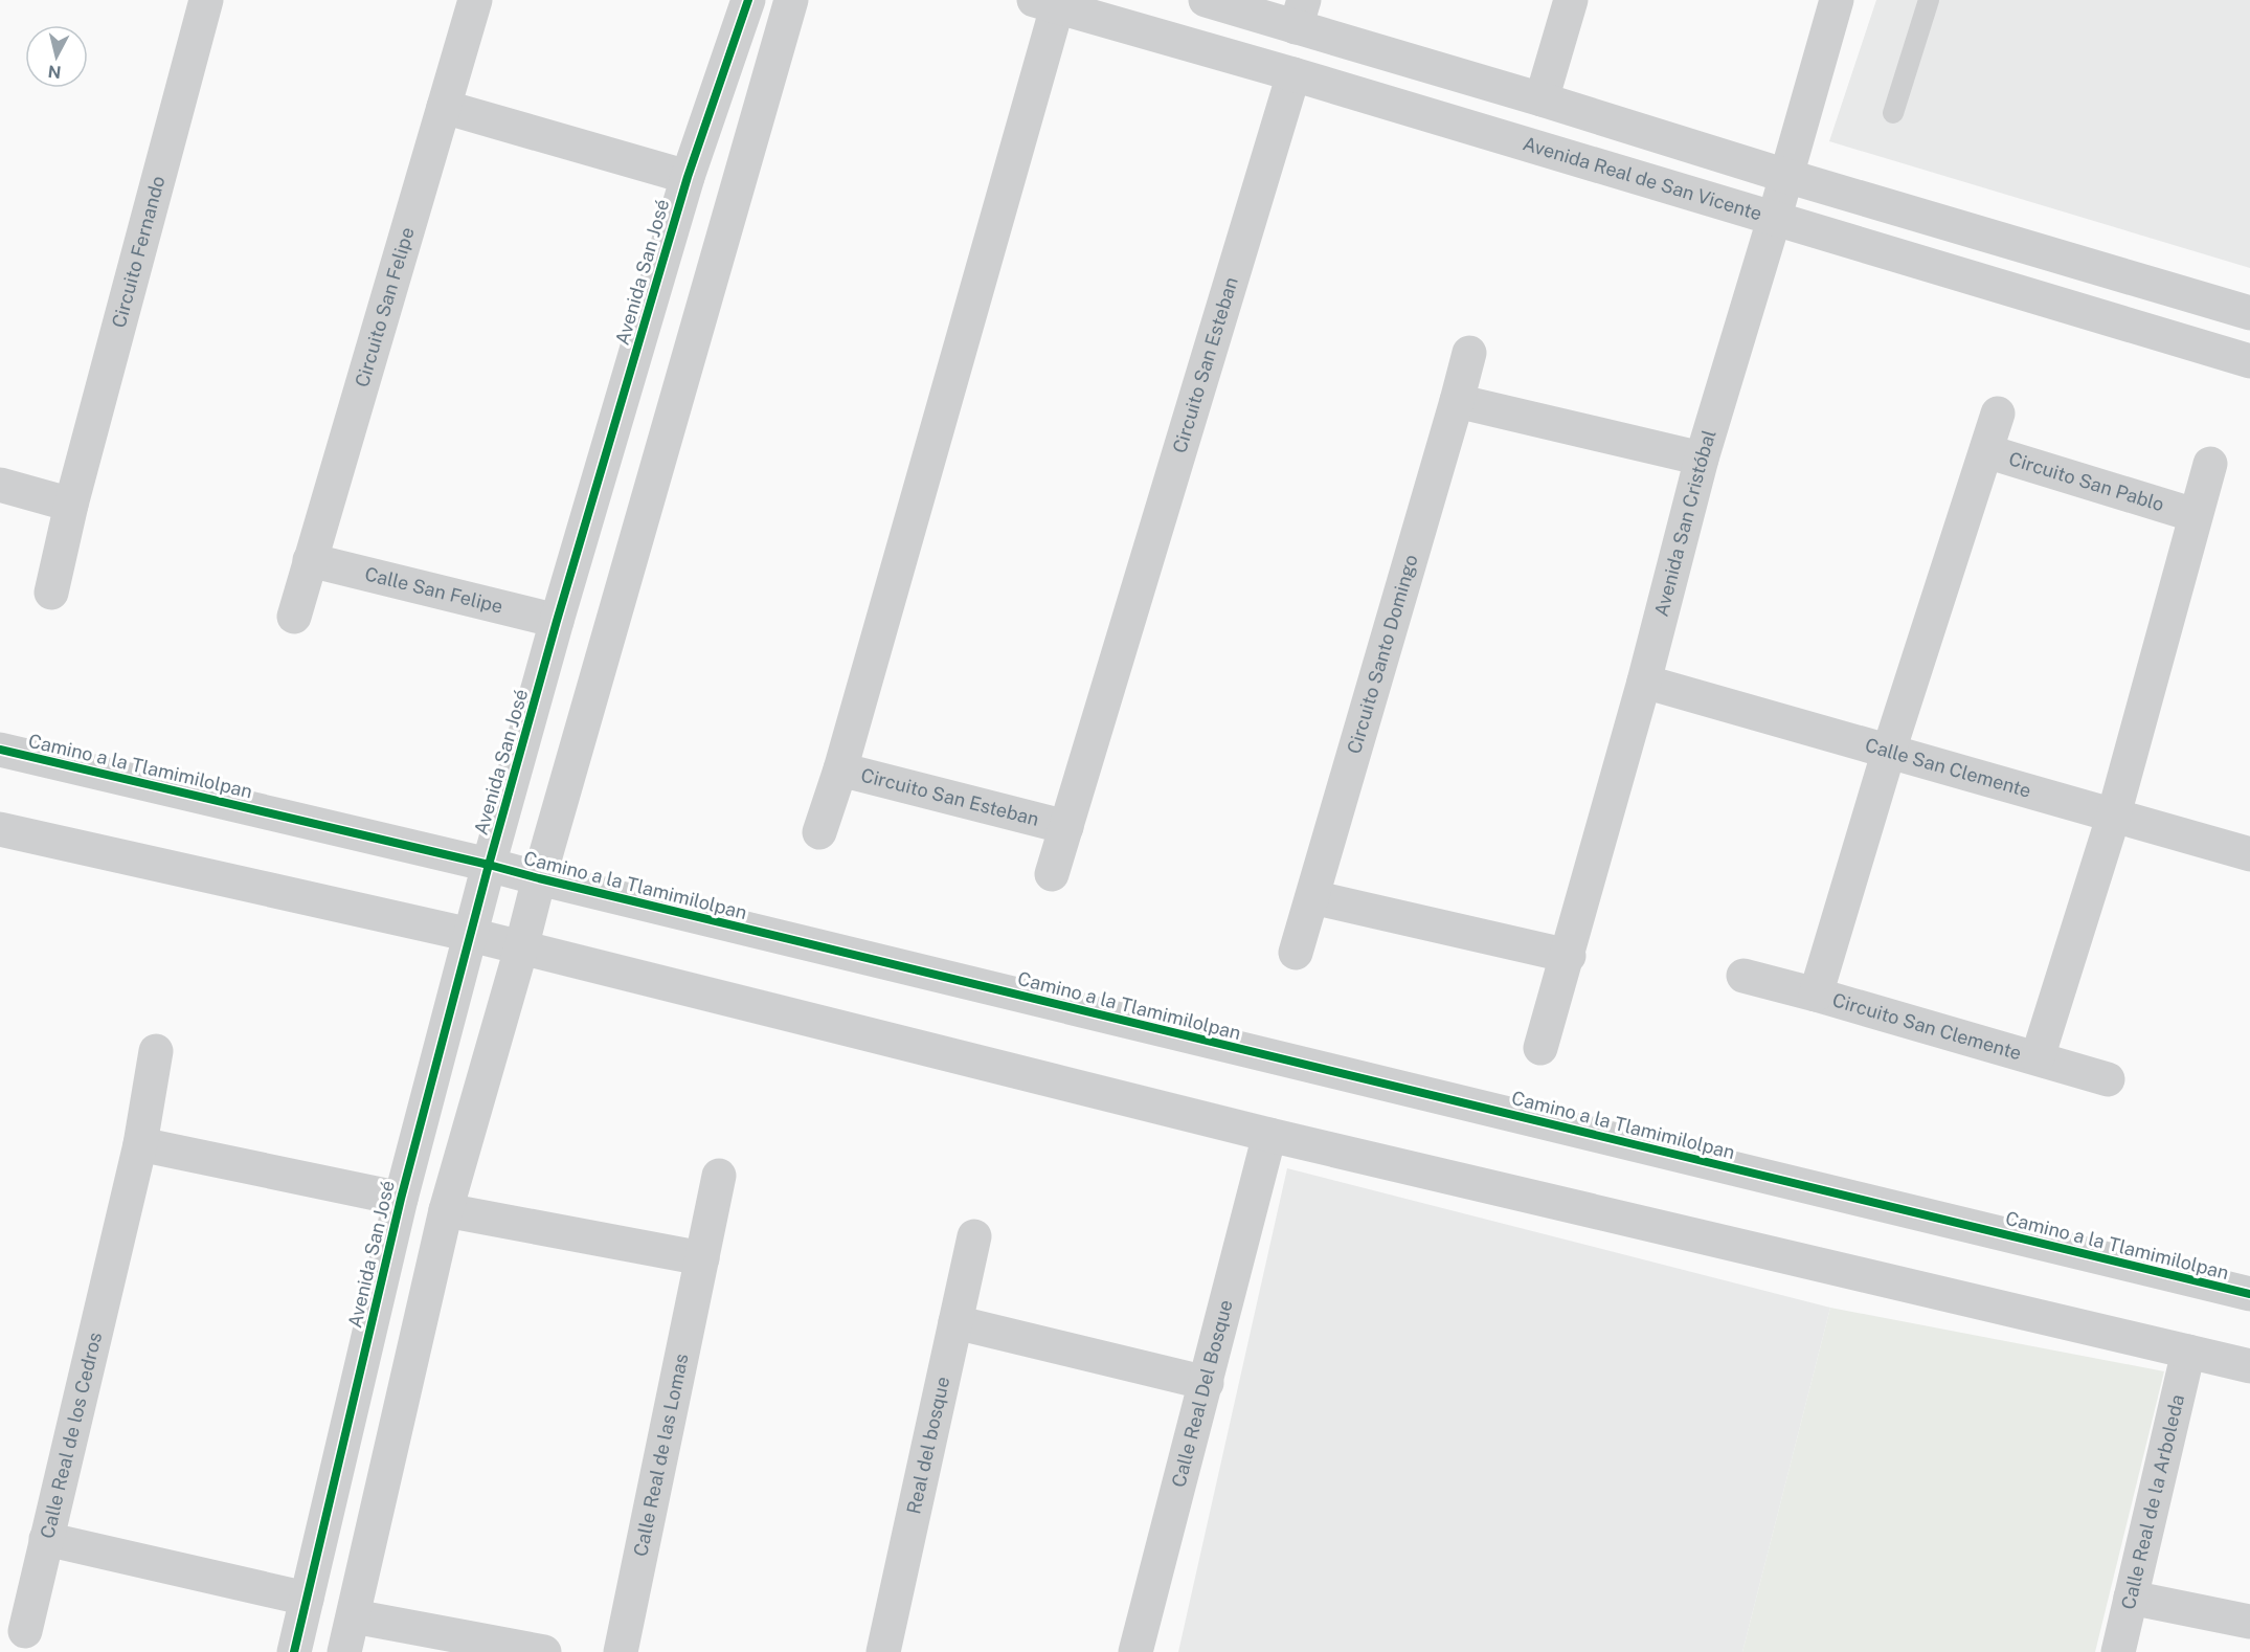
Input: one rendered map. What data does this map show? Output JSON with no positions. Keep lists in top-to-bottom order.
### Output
{
  "streets": {
    "street": [
      "Avenida Real de San Vicente",
      "Circuito Fernando",
      "Avenida San José",
      "Circuito San Felipe",
      "Circuito San Esteban",
      "Circuito San Pablo",
      "Avenida San Cristóbal",
      "Calle San Felipe",
      "Circuito Santo Domingo",
      "Camino a la Tlamimilolpan",
      "Calle San Clemente",
      "Circuito San Clemente",
      "Calle Real Del Bosque",
      "Calle Real de los Cedros",
      "Real del bosque",
      "Calle Real de las Lomas",
      "Calle Real de la Arboleda"
    ]
  },
  "crossings": [
    ["Avenida Real de San Vicente", "Circuito San Esteban"],
    ["Avenida Real de San Vicente", "Avenida San Cristóbal"],
    ["Avenida San José", "Calle San Felipe"],
    ["Avenida San José", "Camino a la Tlamimilolpan"],
    ["Avenida San José", "Calle Real de los Cedros"],
    ["Circuito San Felipe", "Calle San Felipe"],
    ["Circuito San Pablo", "Calle San Clemente"],
    ["Circuito San Pablo", "Circuito San Clemente"],
    ["Avenida San Cristóbal", "Calle San Clemente"],
    ["Calle San Clemente", "Circuito San Clemente"]
  ],
  "north": "bottom"
}
